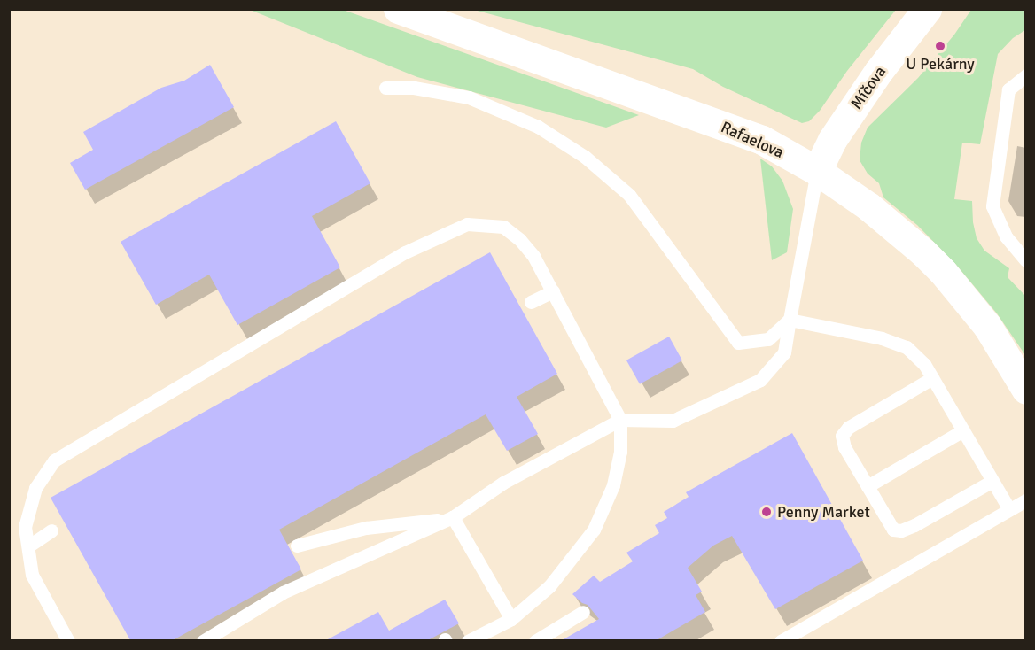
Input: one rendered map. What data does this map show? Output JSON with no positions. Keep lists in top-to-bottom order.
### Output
{
  "streets": {
    "main road": ["Míčova", "Rafaelova"]
  },
  "crossings": [
    ["Míčova", "Rafaelova"]
  ],
  "places": ["U Pekárny", "Penny Market"]
}
